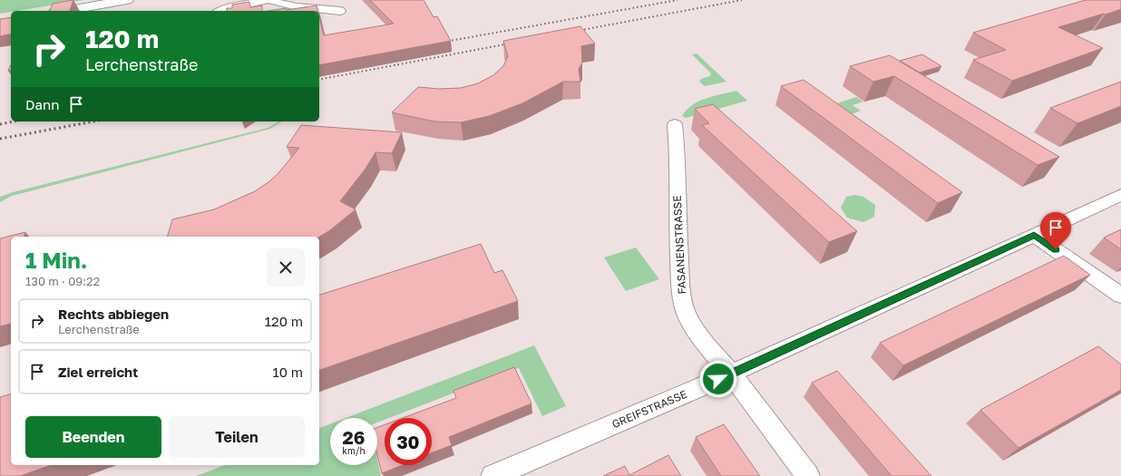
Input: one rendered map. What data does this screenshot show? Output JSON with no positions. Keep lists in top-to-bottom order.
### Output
{
  "streets": {
    "street": ["FASANENSTRASSE", "GREIFSTRASSE"]
  },
  "crossings": [
    ["FASANENSTRASSE", "GREIFSTRASSE"]
  ],
  "page": {
    "turn": ["120 m", "Lerchenstraße"],
    "then": "Dann",
    "heading": ["1 Min.", "130 m · 09:22"],
    "list": [
      {
        "name": "Rechts abbiegen",
        "note": "Lerchenstraße",
        "value": "120 m"
      },
      {
        "name": "Ziel erreicht",
        "value": "10 m"
      }
    ],
    "buttons": ["Beenden", "Teilen"],
    "speed": "26 km/h",
    "limit": "30"
  }
}
